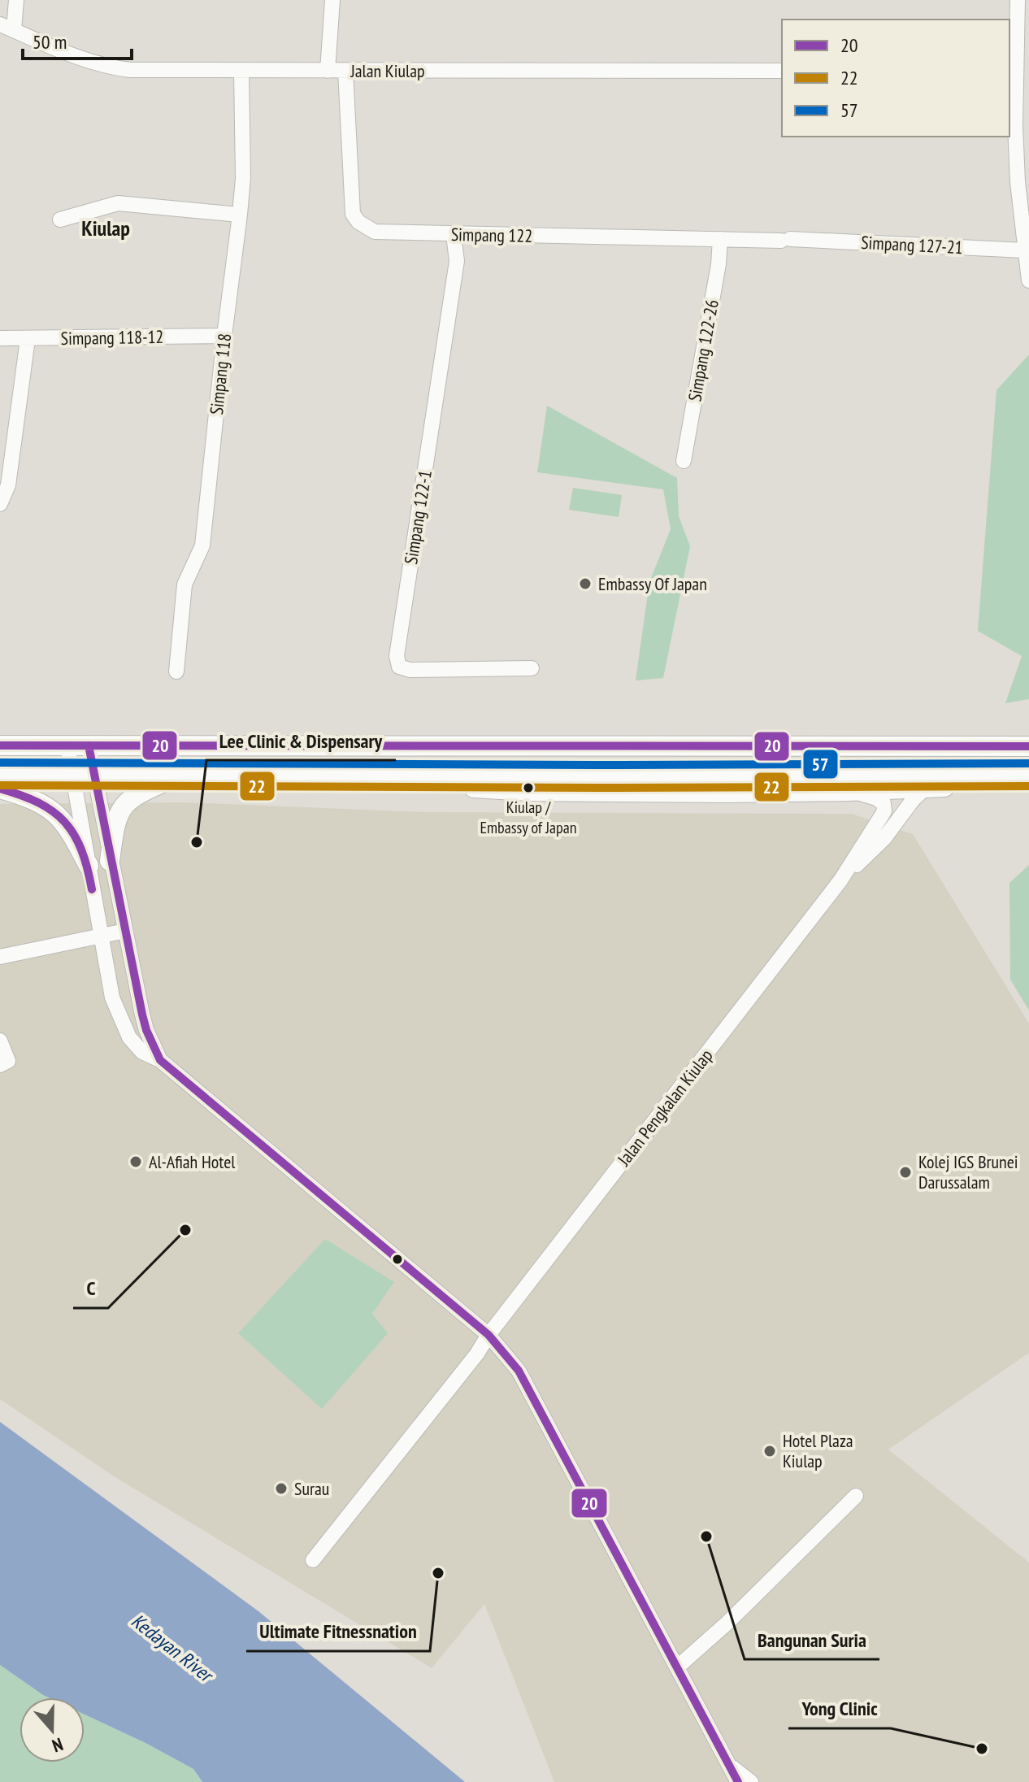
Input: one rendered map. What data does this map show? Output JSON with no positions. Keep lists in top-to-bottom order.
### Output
{
  "streets": {
    "street": [
      "Jalan Kiulap",
      "Simpang 122",
      "Simpang 127-21",
      "Simpang 118-12",
      "Simpang 122-26",
      "Simpang 118",
      "Simpang 122-1",
      "Jalan Pengkalan Kiulap"
    ]
  },
  "crossings": [
    ["Jalan Kiulap", "Simpang 122"],
    ["Jalan Kiulap", "Simpang 118"],
    ["Simpang 122", "Simpang 127-21"],
    ["Simpang 122", "Simpang 122-26"],
    ["Simpang 122", "Simpang 122-1"],
    ["Simpang 118-12", "Simpang 118"]
  ],
  "districts": ["Kiulap"],
  "water": ["Kedayan River"],
  "places": [
    "Embassy Of Japan",
    "Kiulap / Embassy of Japan",
    "Lee Clinic & Dispensary",
    "Al-Afiah Hotel",
    "Kolej IGS Brunei Darussalam",
    "C",
    "Hotel Plaza Kiulap",
    "Surau",
    "Bangunan Suria",
    "Ultimate Fitnessnation",
    "Yong Clinic"
  ],
  "lines": ["transit line 20", "transit line 57", "transit line 22"],
  "legend": ["20", "22", "57"],
  "scale_bar": "50 m",
  "north": "bottom"
}
